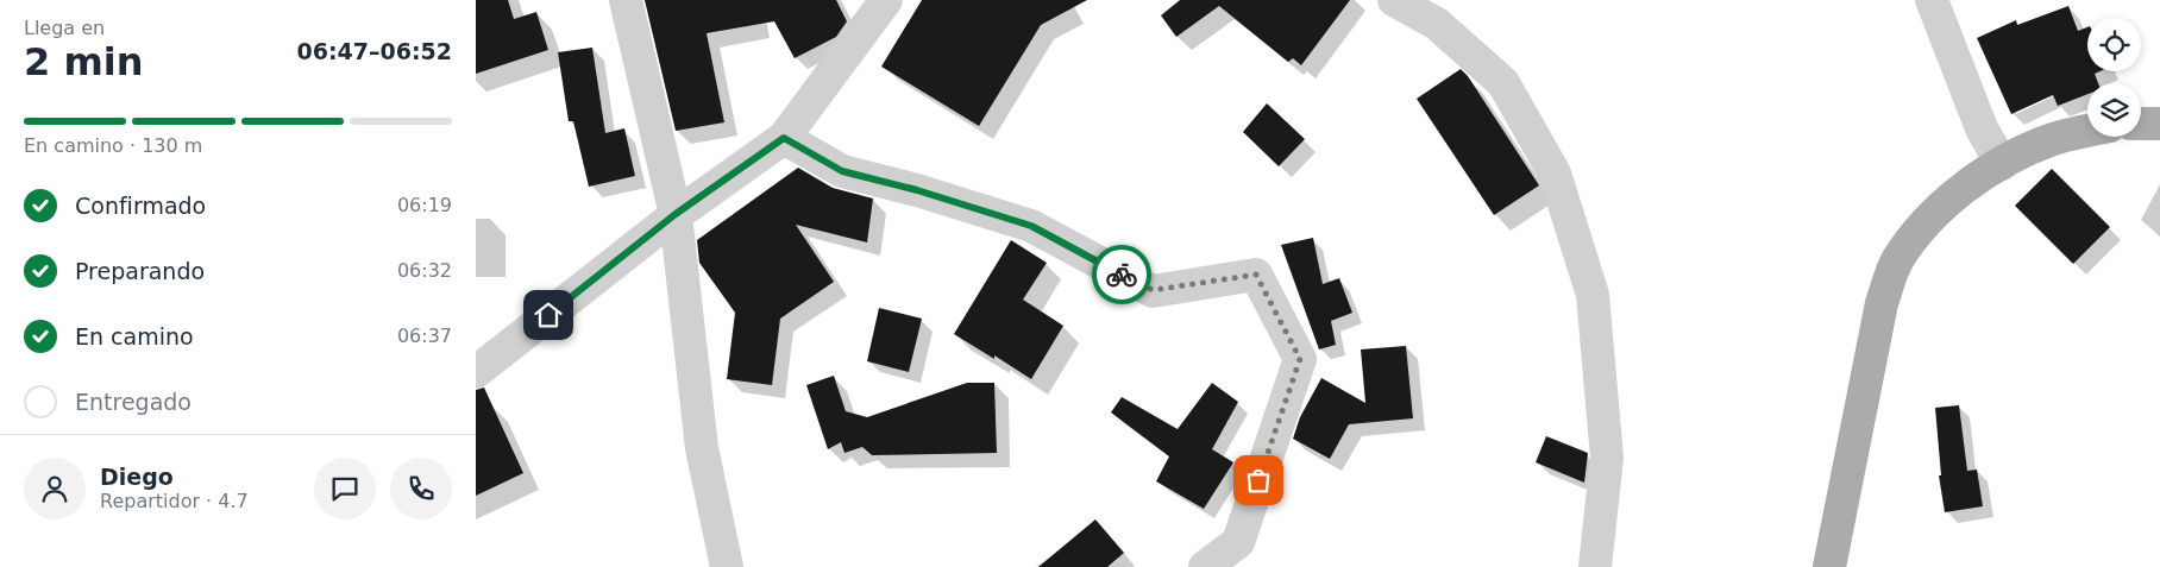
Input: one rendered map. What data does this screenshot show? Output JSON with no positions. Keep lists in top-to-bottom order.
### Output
{
  "page": {
    "heading": ["2 min", "Llega en", "06:47–06:52"],
    "panel": ["Diego", "Repartidor · 4.7"],
    "bar": "En camino · 130 m",
    "list": [
      ["Confirmado", "06:19"],
      ["Preparando", "06:32"],
      ["En camino", "06:37"],
      "Entregado"
    ]
  }
}
